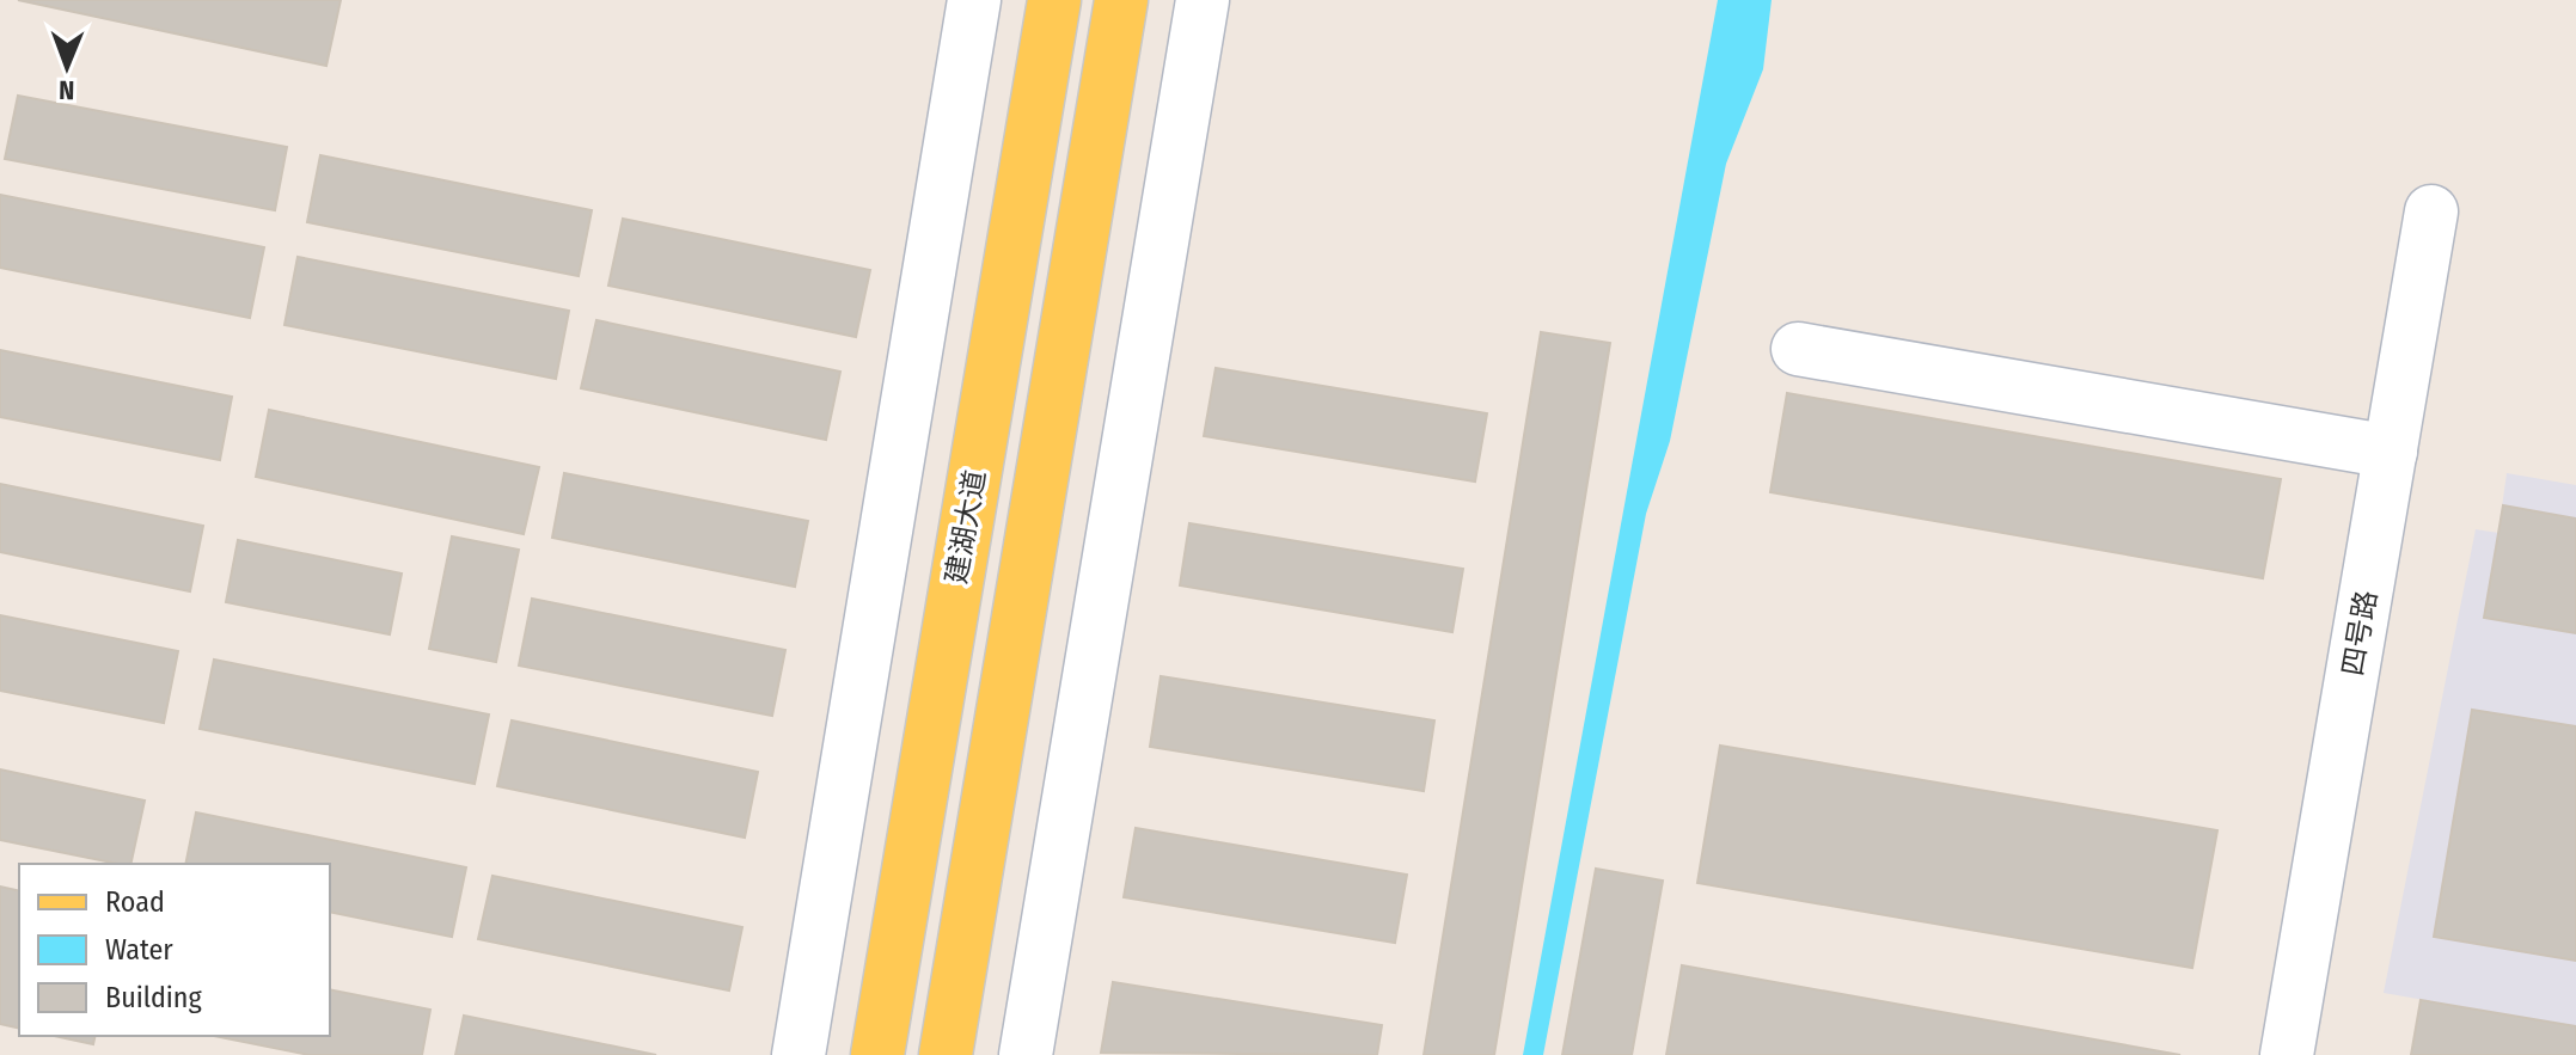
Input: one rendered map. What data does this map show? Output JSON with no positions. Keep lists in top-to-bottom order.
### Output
{
  "streets": {
    "main road": ["建湖大道"],
    "street": ["四号路"]
  },
  "legend": ["Road", "Water", "Building"],
  "north": "bottom"
}
